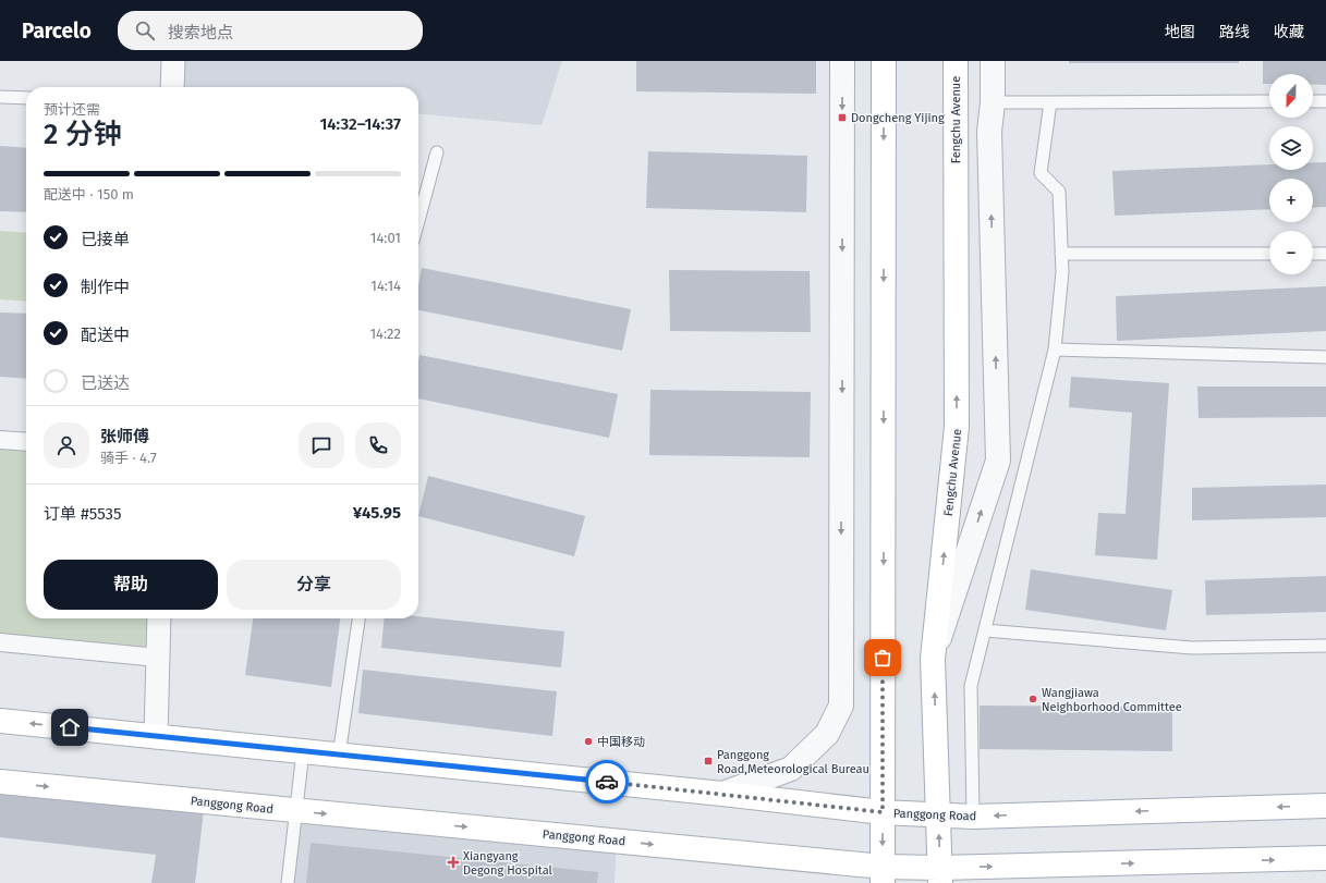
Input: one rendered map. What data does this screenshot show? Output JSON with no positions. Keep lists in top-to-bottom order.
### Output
{
  "streets": {
    "main road": ["Fengchu Avenue", "Panggong Road"]
  },
  "crossings": [
    ["Fengchu Avenue", "Panggong Road"]
  ],
  "places": {
    "transit": ["Dongcheng Yijing", "Panggong Road,Meteorological Bureau"],
    "other": ["Wangjiawa Neighborhood Committee", "中国移动"],
    "health": ["Xiangyang Degong Hospital"]
  },
  "north": "bottom",
  "page": {
    "header": "Parcelo",
    "search": "搜索地点",
    "nav": ["地图", "路线", "收藏"],
    "map_buttons": ["+", "−"],
    "heading": ["2 分钟", "预计还需", "14:32–14:37"],
    "panel": [
      "张师傅",
      "骑手 · 4.7",
      "订单 #5535",
      "¥45.95"
    ],
    "bar": "配送中 · 150 m",
    "list": [
      ["已接单", "14:01"],
      ["制作中", "14:14"],
      ["配送中", "14:22"],
      "已送达"
    ],
    "buttons": ["帮助", "分享"]
  }
}
